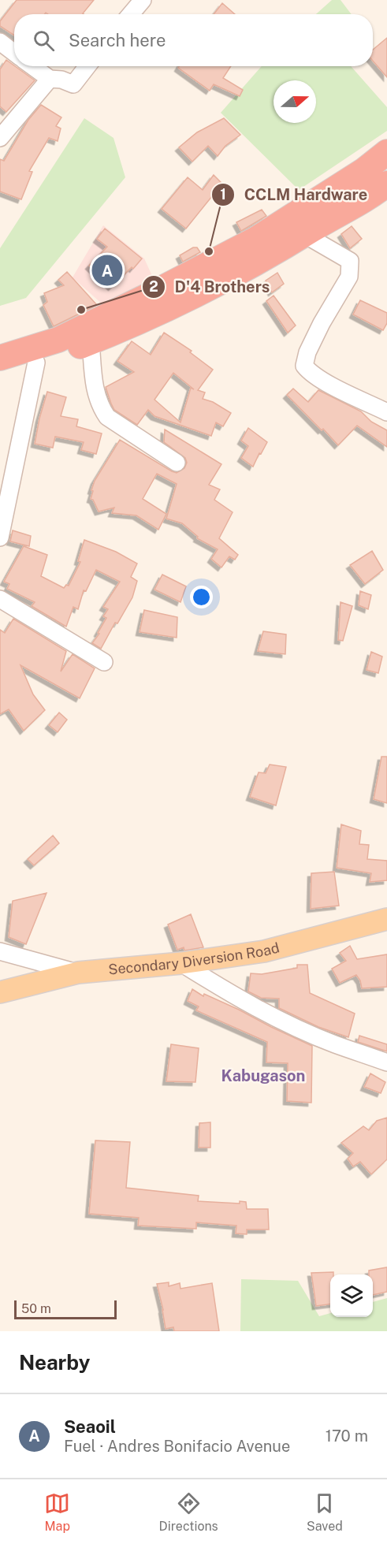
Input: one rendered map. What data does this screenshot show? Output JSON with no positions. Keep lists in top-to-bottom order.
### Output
{
  "streets": {
    "main road": ["Secondary Diversion Road"]
  },
  "districts": ["Kabugason"],
  "places": ["CCLM Hardware", "D'4 Brothers"],
  "scale_bar": "50 m",
  "north": "right",
  "page": {
    "search": "Search here",
    "pins": "A",
    "scale": "50 m",
    "heading": "Nearby",
    "list": [
      {
        "mark": "A",
        "name": "Seaoil",
        "note": "Fuel · Andres Bonifacio Avenue",
        "value": "170 m"
      }
    ],
    "nav": ["Map", "Directions", "Saved"]
  }
}
